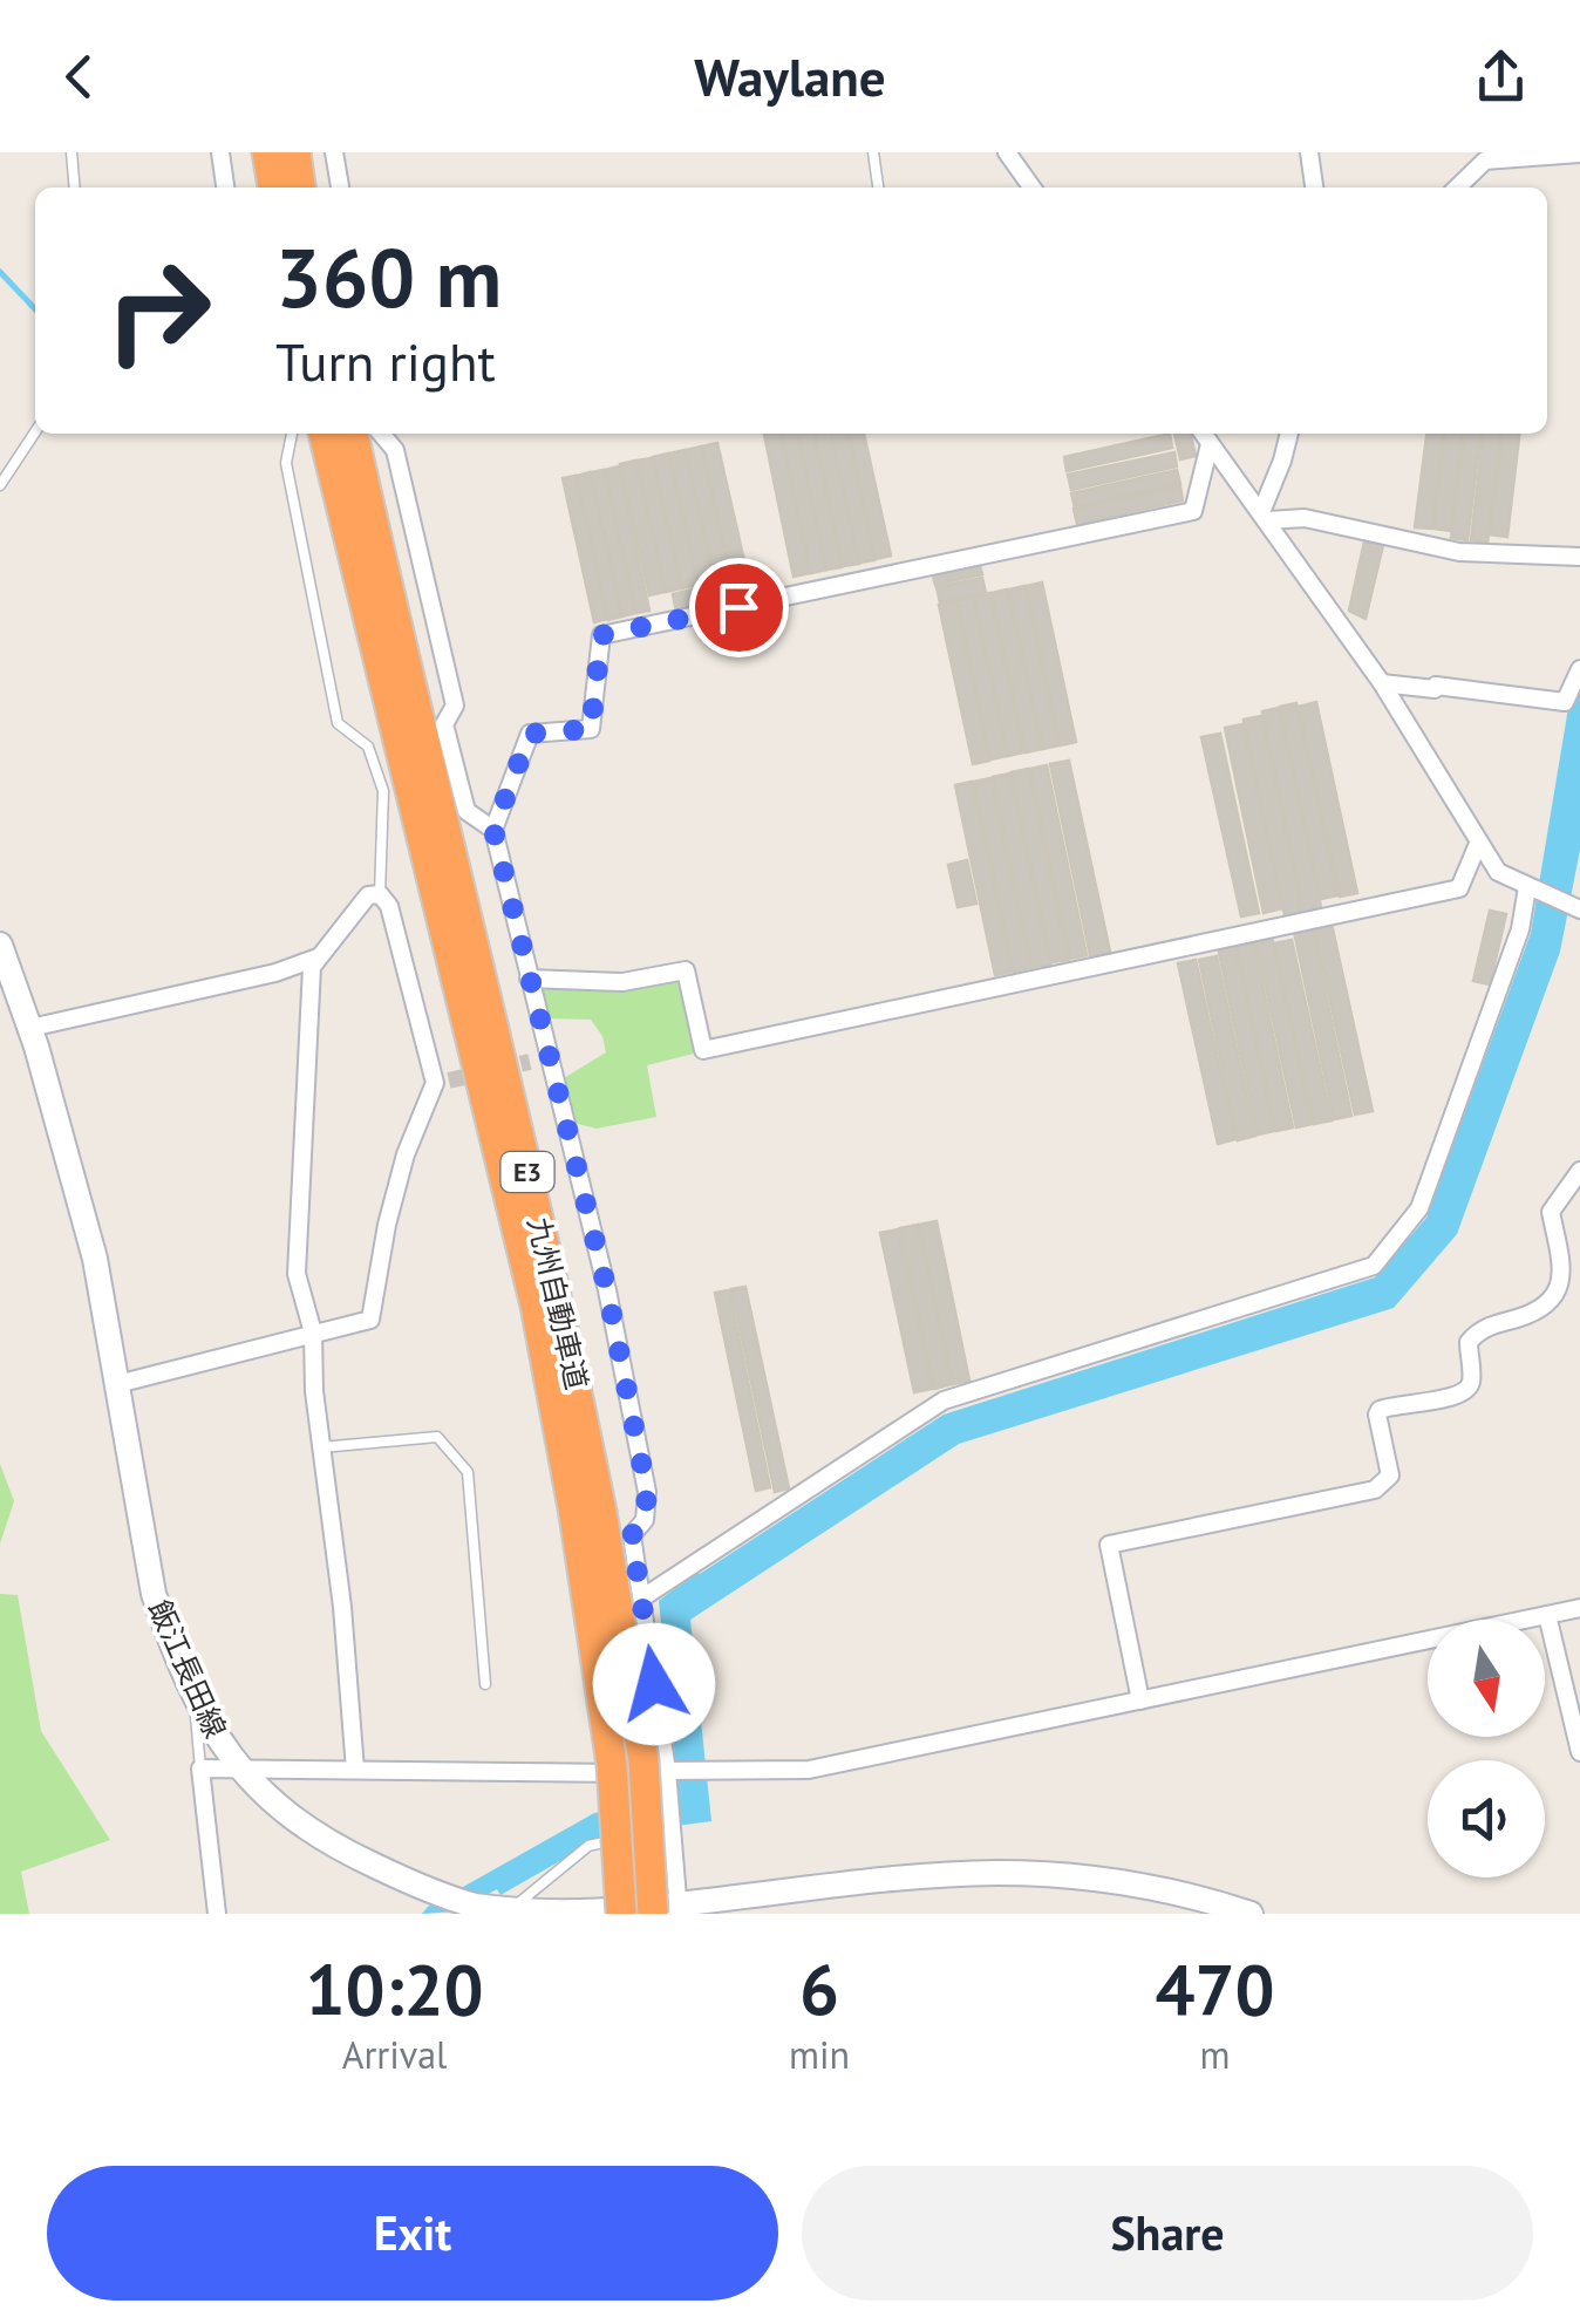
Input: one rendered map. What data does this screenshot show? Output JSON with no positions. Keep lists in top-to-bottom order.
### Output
{
  "streets": {
    "highway": ["E3", "九州自動車道"],
    "main road": ["飯江長田線"]
  },
  "crossings": [
    ["九州自動車道", "飯江長田線"]
  ],
  "north": "bottom",
  "page": {
    "header": "Waylane",
    "turn": ["360 m", "Turn right"],
    "eta": [
      "10:20",
      "Arrival",
      "6",
      "min",
      "470",
      "m"
    ],
    "buttons": ["Exit", "Share"]
  }
}
